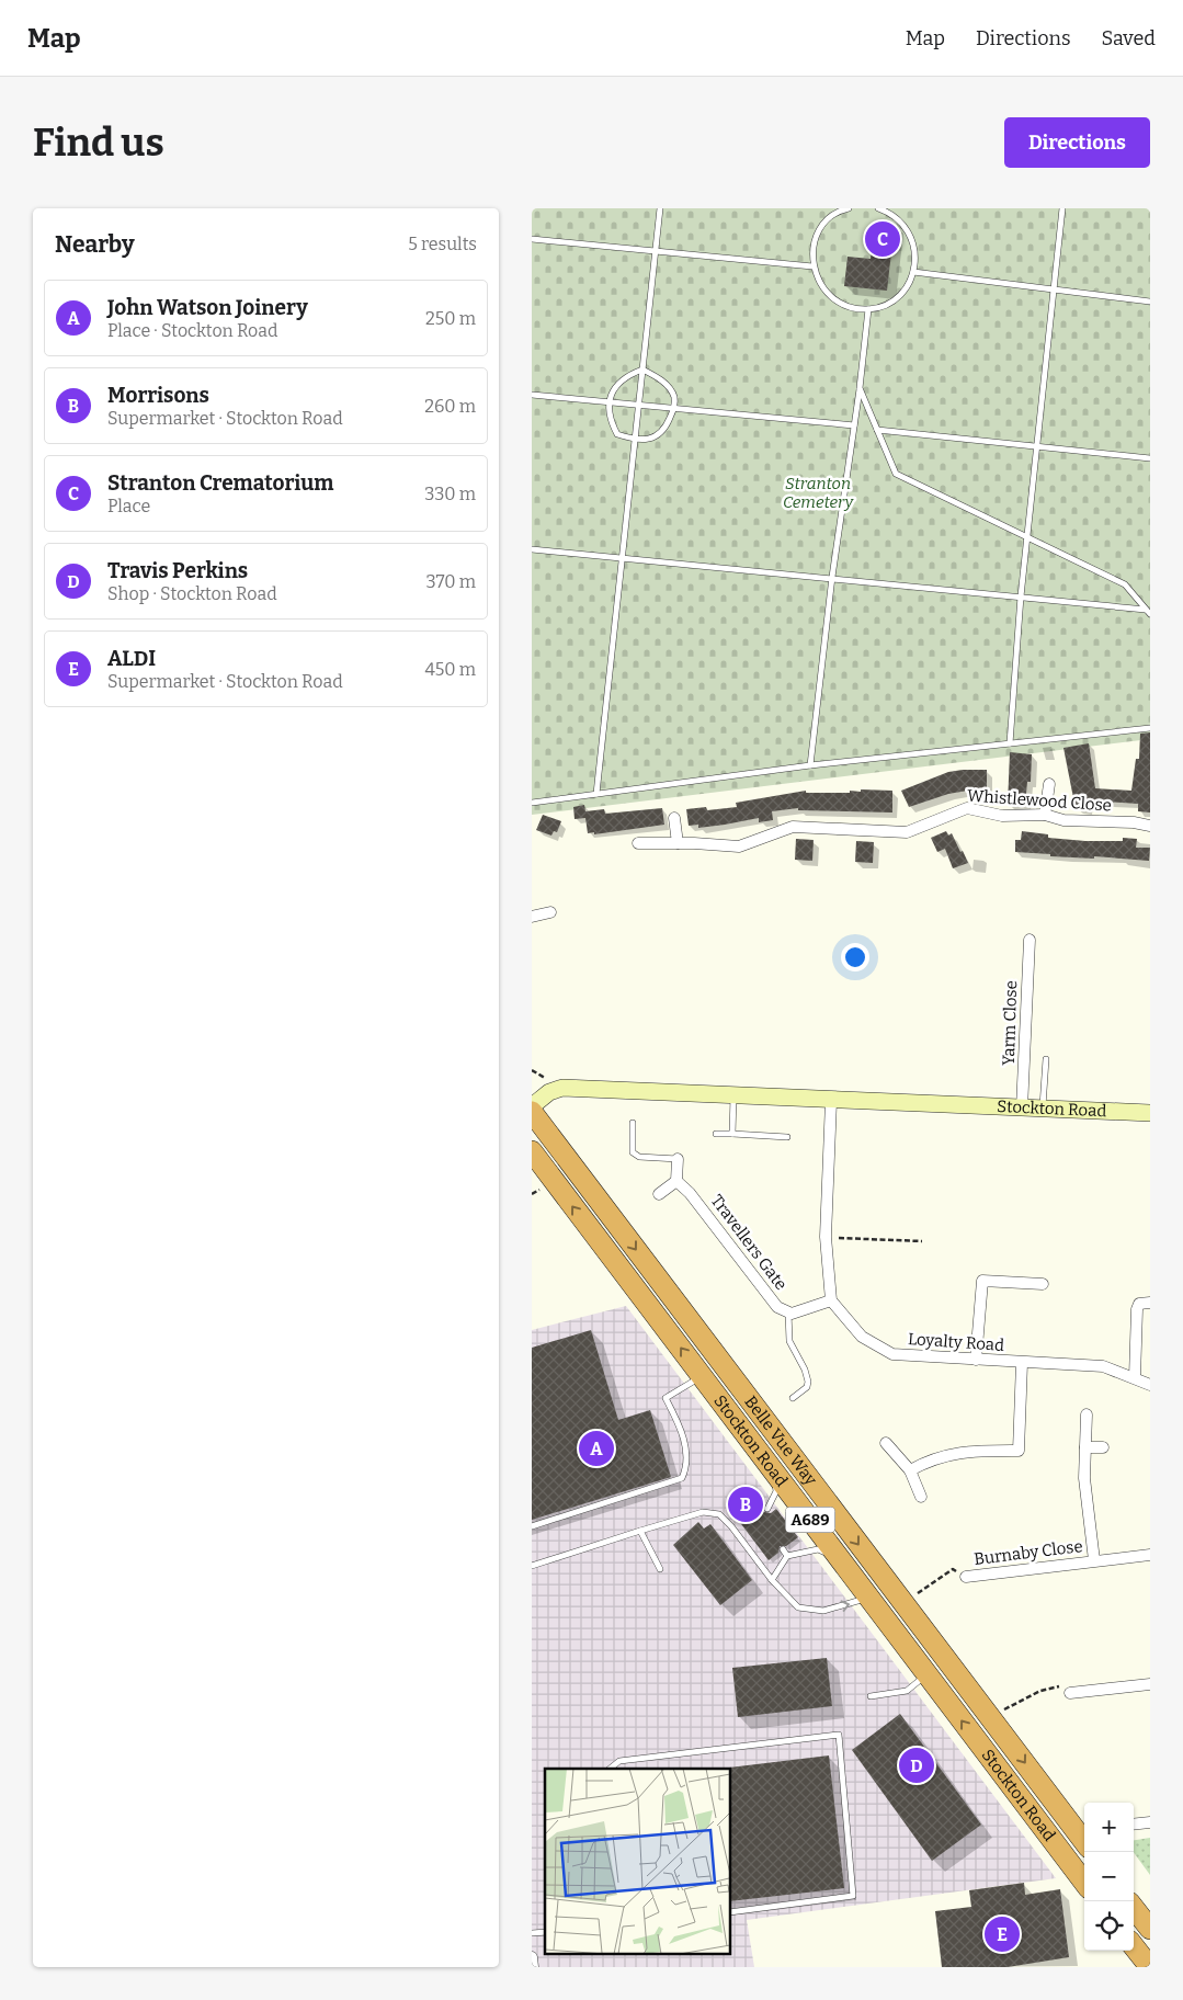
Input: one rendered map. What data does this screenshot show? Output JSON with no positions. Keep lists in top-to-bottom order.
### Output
{
  "streets": {
    "highway": ["Stockton Road", "Belle Vue Way", "A689"],
    "street": [
      "Whistlewood Close",
      "Yarm Close",
      "Travellers Gate",
      "Loyalty Road",
      "Burnaby Close"
    ]
  },
  "crossings": [
    ["Yarm Close", "Stockton Road"],
    ["Travellers Gate", "Loyalty Road"]
  ],
  "one_way": ["Stockton Road", "Belle Vue Way"],
  "parks": ["Stranton Cemetery"],
  "page": {
    "header": "Map",
    "nav": ["Map", "Directions", "Saved"],
    "buttons": "Directions",
    "title": "Find us",
    "heading": ["Nearby", "5 results"],
    "pins": [
      "C",
      "A",
      "B",
      "D",
      "E"
    ],
    "list": [
      {
        "mark": "A",
        "name": "John Watson Joinery",
        "note": "Place · Stockton Road",
        "value": "250 m"
      },
      {
        "mark": "B",
        "name": "Morrisons",
        "note": "Supermarket · Stockton Road",
        "value": "260 m"
      },
      {
        "mark": "C",
        "name": "Stranton Crematorium",
        "note": "Place",
        "value": "330 m"
      },
      {
        "mark": "D",
        "name": "Travis Perkins",
        "note": "Shop · Stockton Road",
        "value": "370 m"
      },
      {
        "mark": "E",
        "name": "ALDI",
        "note": "Supermarket · Stockton Road",
        "value": "450 m"
      }
    ],
    "map_buttons": ["+", "−"]
  }
}
